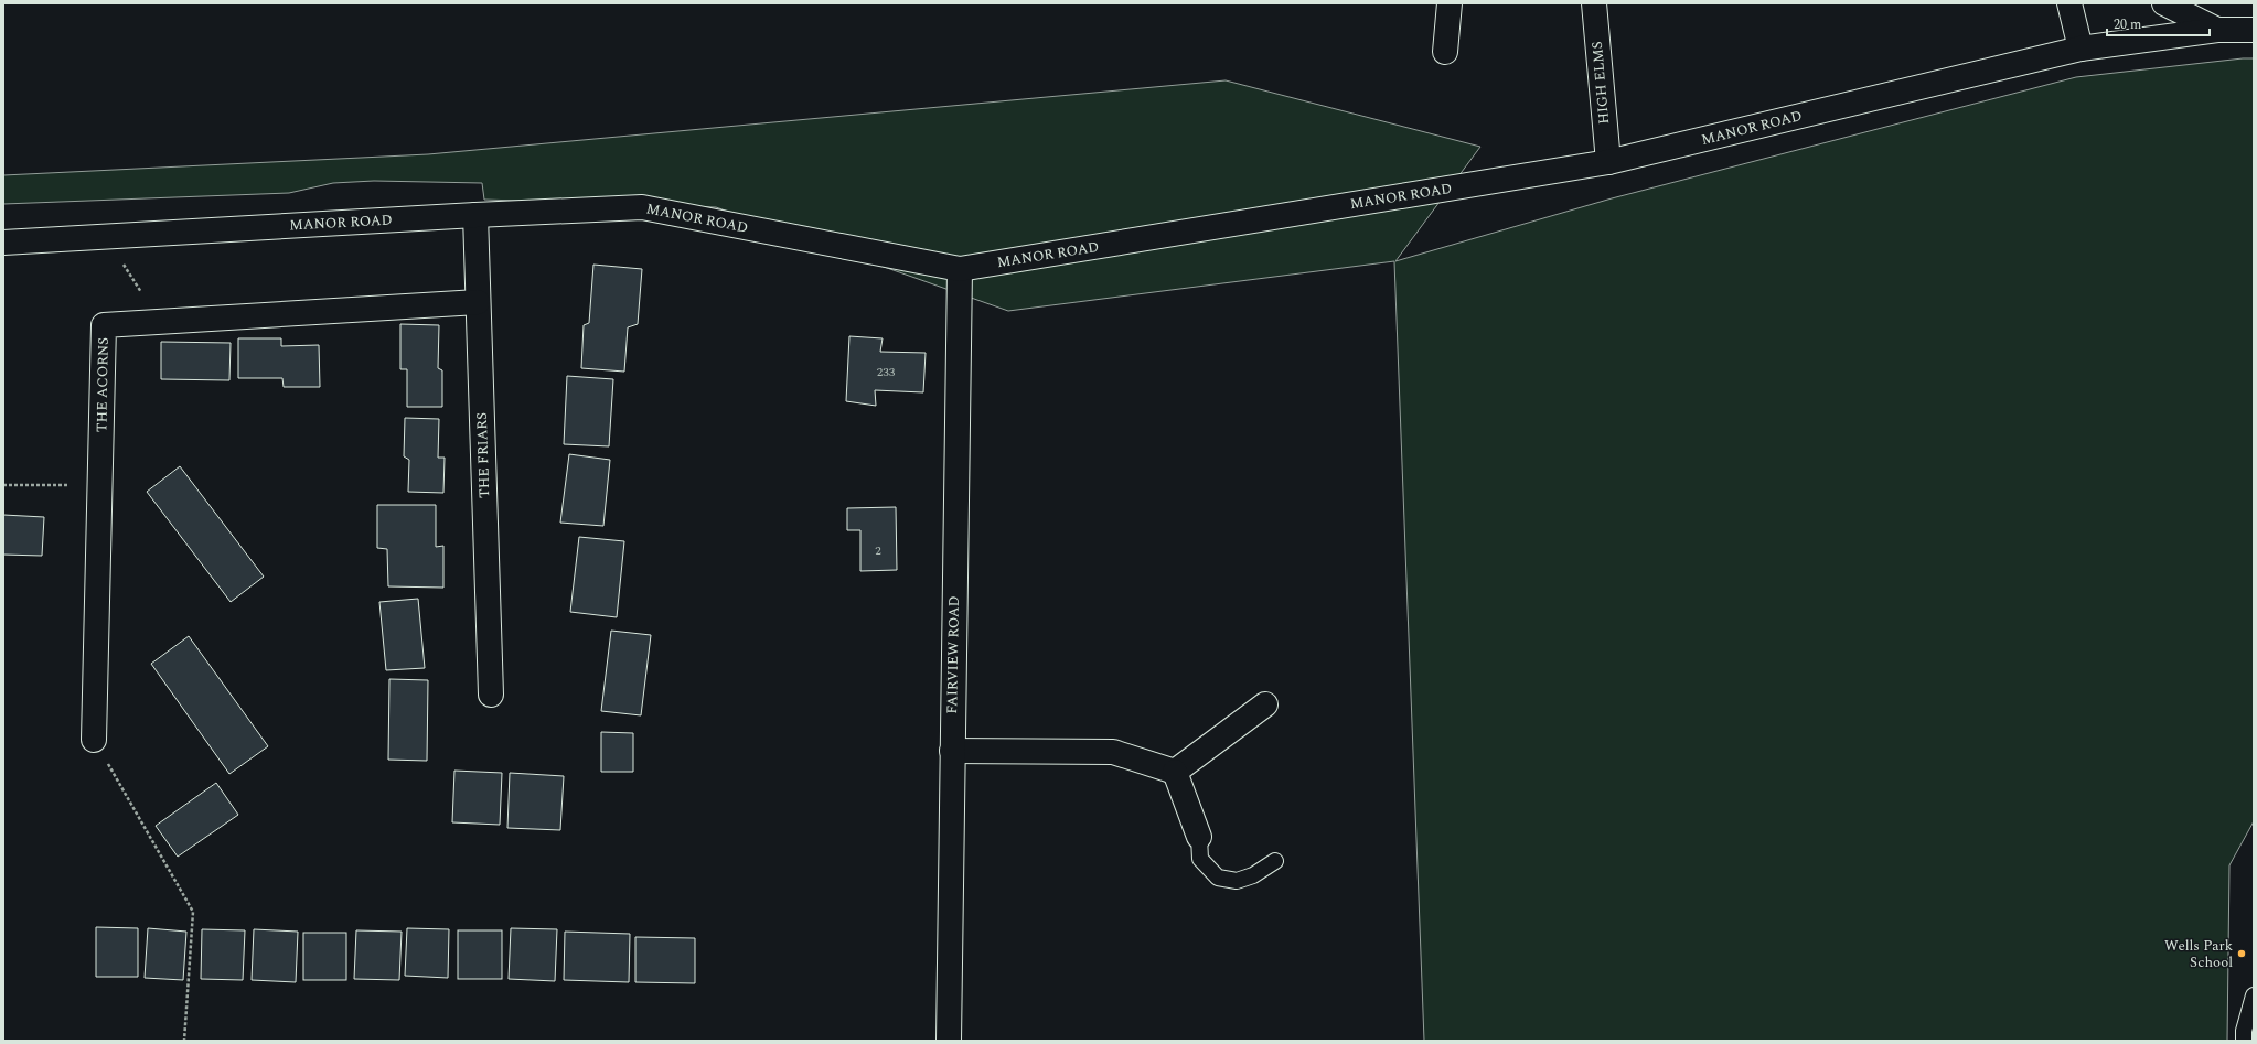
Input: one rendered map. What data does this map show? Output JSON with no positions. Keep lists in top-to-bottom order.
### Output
{
  "streets": {
    "street": [
      "HIGH ELMS",
      "MANOR ROAD",
      "THE ACORNS",
      "THE FRIARS",
      "FAIRVIEW ROAD"
    ]
  },
  "crossings": [
    ["HIGH ELMS", "MANOR ROAD"],
    ["MANOR ROAD", "THE FRIARS"],
    ["MANOR ROAD", "FAIRVIEW ROAD"],
    ["THE ACORNS", "THE FRIARS"]
  ],
  "places": ["Wells Park School"],
  "house_numbers": ["233", "2"],
  "scale_bar": "20 m"
}
